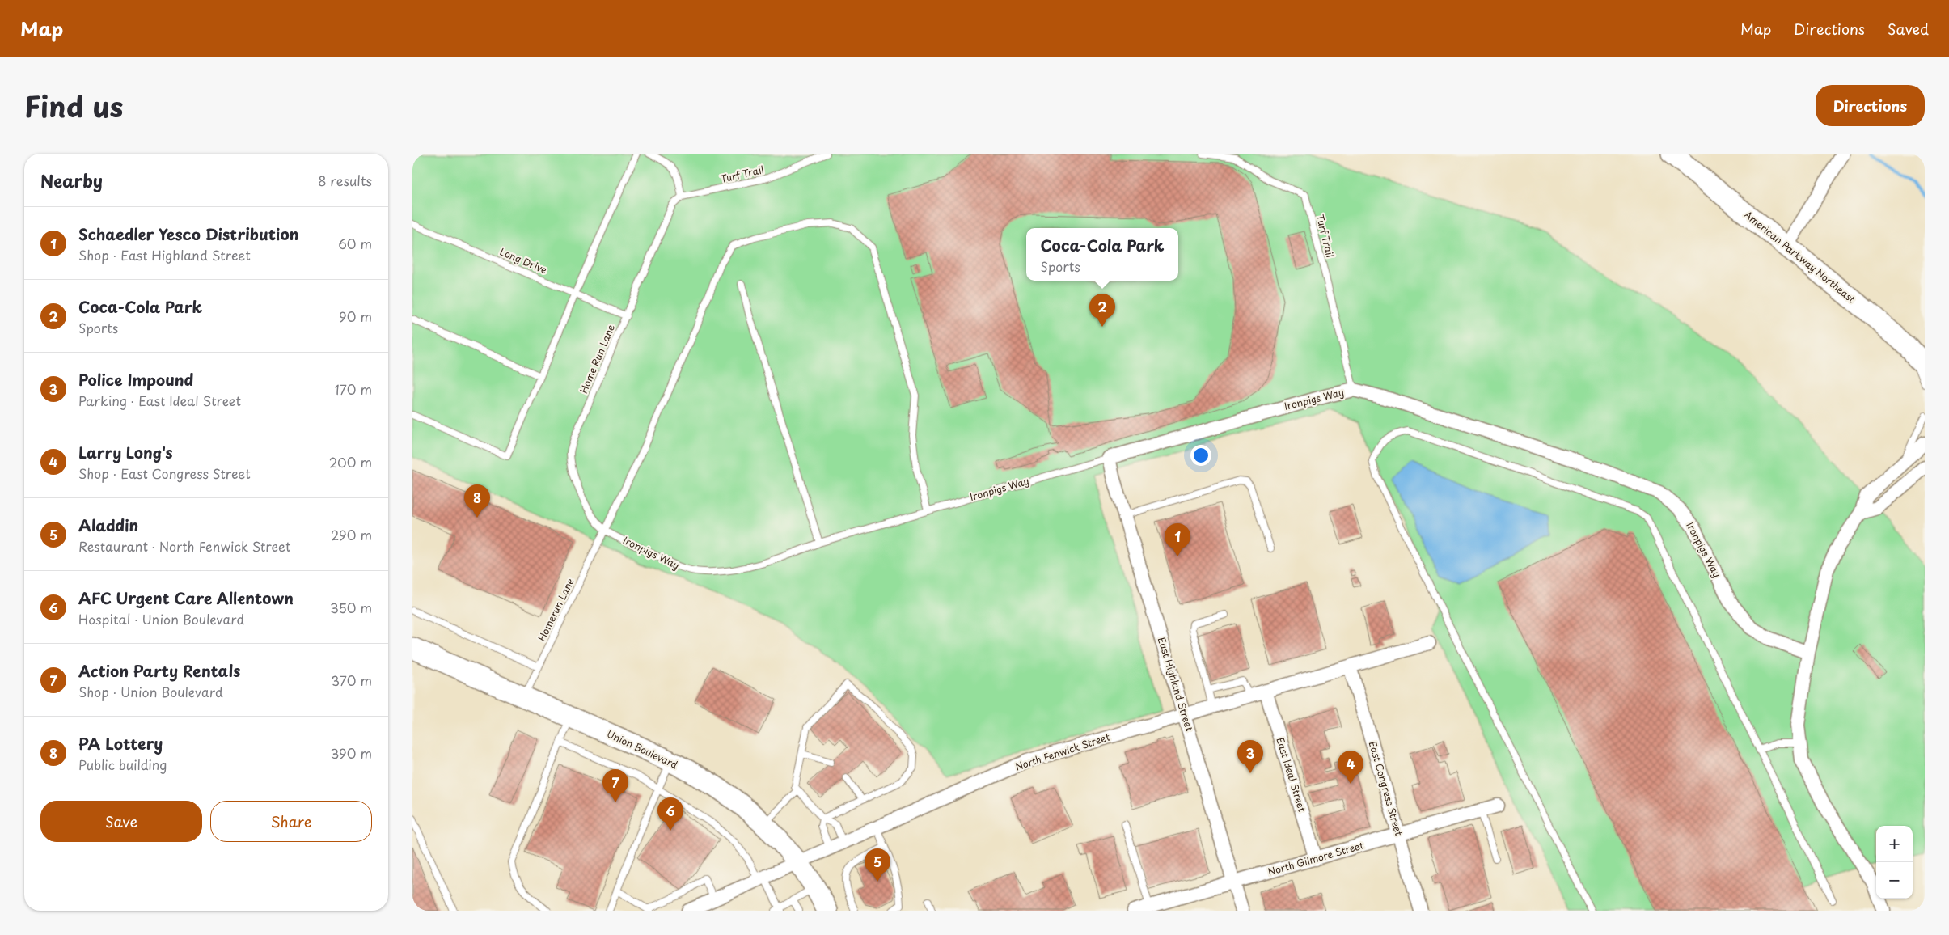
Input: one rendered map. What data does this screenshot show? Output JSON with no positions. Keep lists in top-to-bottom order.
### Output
{
  "streets": {
    "main road": ["American Parkway Northeast", "Union Boulevard"],
    "street": [
      "Ironpigs Way",
      "East Highland Street",
      "North Fenwick Street",
      "East Ideal Street",
      "East Congress Street",
      "North Gilmore Street"
    ],
    "lane": [
      "Turf Trail",
      "Long Drive",
      "Home Run Lane",
      "Homerun Lane"
    ]
  },
  "crossings": [
    ["Turf Trail", "Home Run Lane"],
    ["Turf Trail", "Ironpigs Way"],
    ["Long Drive", "Home Run Lane"],
    ["Home Run Lane", "Ironpigs Way"],
    ["Home Run Lane", "Homerun Lane"],
    ["Ironpigs Way", "Homerun Lane"],
    ["Ironpigs Way", "East Highland Street"],
    ["Homerun Lane", "Union Boulevard"],
    ["East Highland Street", "North Fenwick Street"],
    ["East Highland Street", "North Gilmore Street"],
    ["Union Boulevard", "North Fenwick Street"],
    ["North Fenwick Street", "East Ideal Street"],
    ["North Fenwick Street", "East Congress Street"],
    ["East Ideal Street", "North Gilmore Street"],
    ["East Congress Street", "North Gilmore Street"]
  ],
  "page": {
    "header": "Map",
    "nav": ["Map", "Directions", "Saved"],
    "title": "Find us",
    "buttons": [
      "Directions",
      ["Save", "Share"]
    ],
    "heading": ["Nearby", "8 results"],
    "list": [
      {
        "mark": "1",
        "name": "Schaedler Yesco Distribution",
        "note": "Shop · East Highland Street",
        "value": "60 m"
      },
      {
        "mark": "2",
        "name": "Coca-Cola Park",
        "note": "Sports",
        "value": "90 m"
      },
      {
        "mark": "3",
        "name": "Police Impound",
        "note": "Parking · East Ideal Street",
        "value": "170 m"
      },
      {
        "mark": "4",
        "name": "Larry Long's",
        "note": "Shop · East Congress Street",
        "value": "200 m"
      },
      {
        "mark": "5",
        "name": "Aladdin",
        "note": "Restaurant · North Fenwick Street",
        "value": "290 m"
      },
      {
        "mark": "6",
        "name": "AFC Urgent Care Allentown",
        "note": "Hospital · Union Boulevard",
        "value": "350 m"
      },
      {
        "mark": "7",
        "name": "Action Party Rentals",
        "note": "Shop · Union Boulevard",
        "value": "370 m"
      },
      {
        "mark": "8",
        "name": "PA Lottery",
        "note": "Public building",
        "value": "390 m"
      }
    ],
    "popup": ["Coca-Cola Park", "Sports"],
    "pins": [
      "2",
      "8",
      "1",
      "3",
      "4",
      "7",
      "6",
      "5"
    ],
    "map_buttons": ["+", "−"]
  }
}
